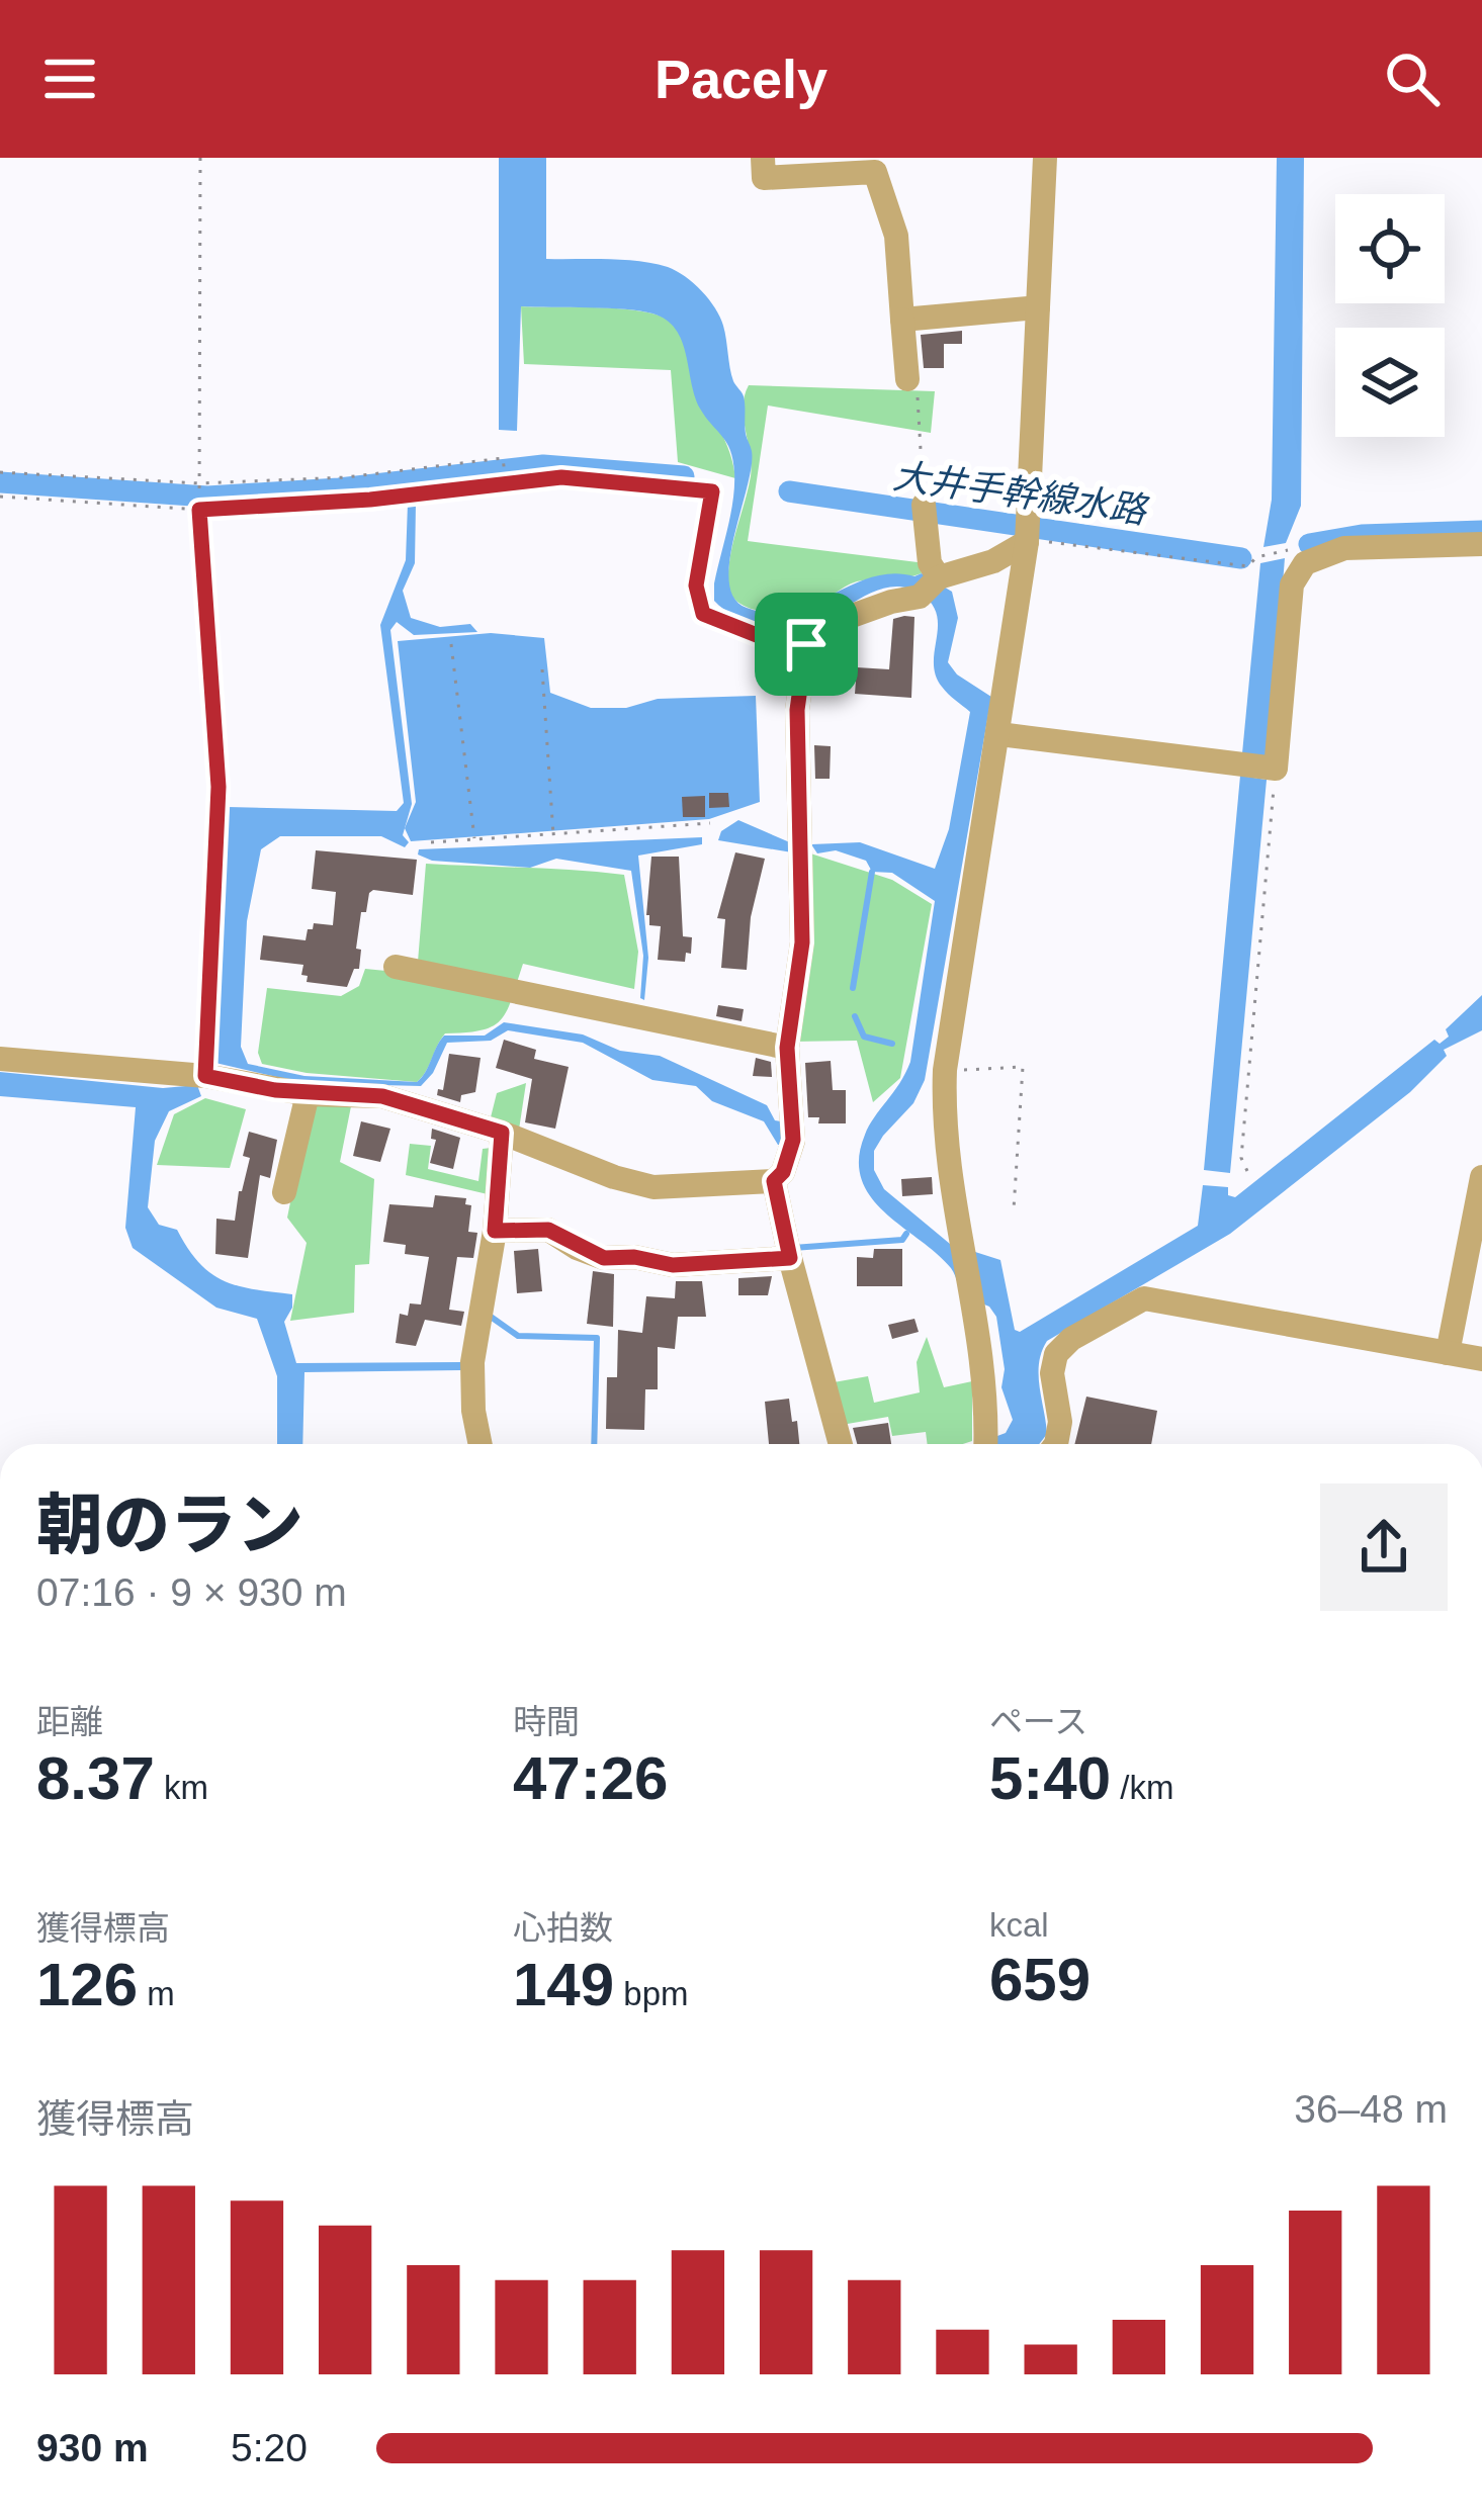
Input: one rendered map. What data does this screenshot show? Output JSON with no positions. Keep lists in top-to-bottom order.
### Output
{
  "water": ["大井手幹線水路"],
  "page": {
    "header": "Pacely",
    "heading": ["朝のラン", "07:16 · 9 × 930 m"],
    "stats": [
      ["距離", "8.37 km"],
      ["時間", "47:26"],
      ["ペース", "5:40 /km"],
      ["獲得標高", "126 m"],
      ["心拍数", "149 bpm"],
      ["kcal", "659"]
    ],
    "chart": ["獲得標高", "36–48 m"],
    "list": [
      {
        "name": "930 m",
        "note": "5:20"
      }
    ]
  }
}
